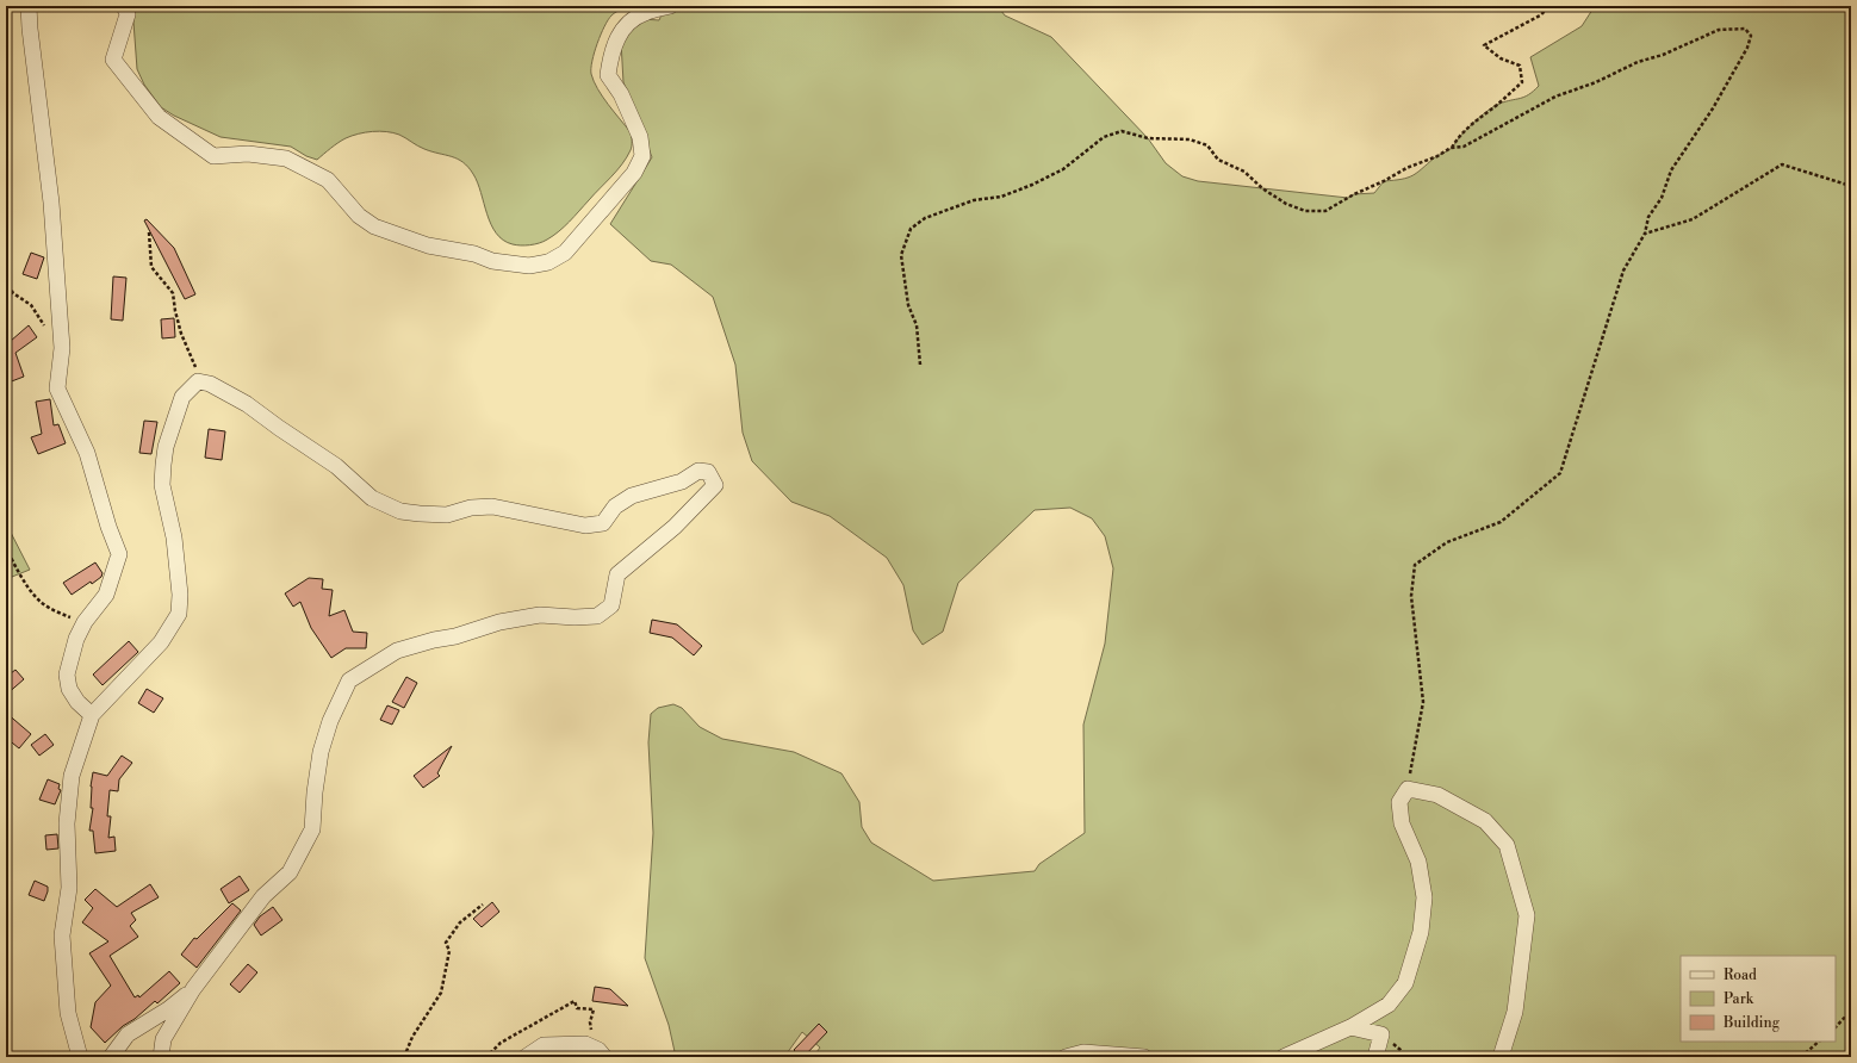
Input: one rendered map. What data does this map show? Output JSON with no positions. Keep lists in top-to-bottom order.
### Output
{
  "legend": ["Road", "Park", "Building"]
}
